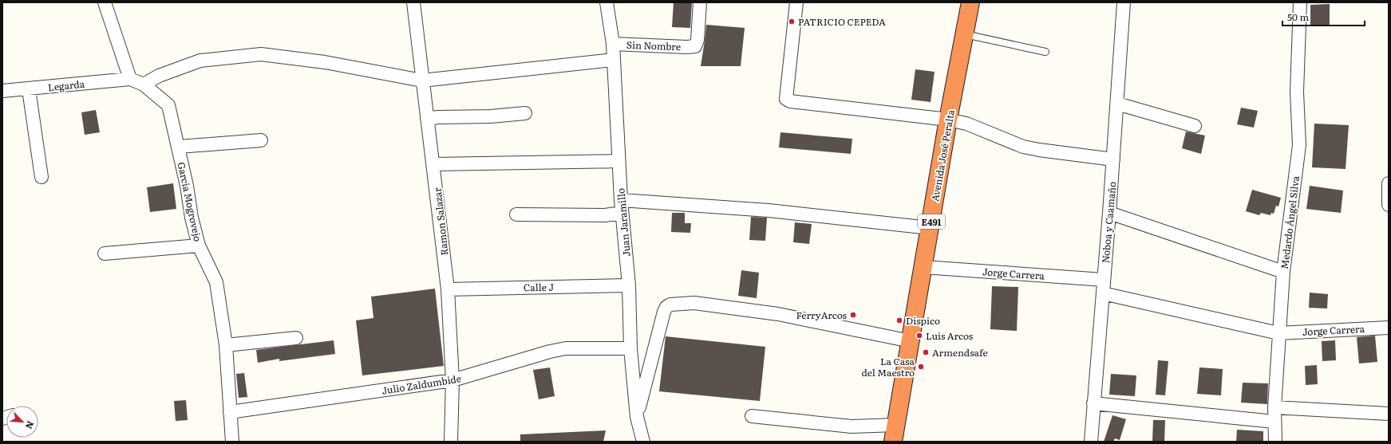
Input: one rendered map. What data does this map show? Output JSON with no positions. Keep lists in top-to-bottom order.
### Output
{
  "streets": {
    "highway": ["Avenida José Peralta", "E491"],
    "street": [
      "Sin Nombre",
      "Legarda",
      "Garcia Mogrovejo",
      "Ramon Salazar",
      "Juan Jaramillo",
      "Noboa y Caamaño",
      "Medardo Ángel Silva",
      "Jorge Carrera",
      "Calle J",
      "Julio Zaldumbide"
    ]
  },
  "crossings": [
    ["Sin Nombre", "Juan Jaramillo"],
    ["Legarda", "Garcia Mogrovejo"],
    ["Avenida José Peralta", "Jorge Carrera"],
    ["Garcia Mogrovejo", "Julio Zaldumbide"],
    ["Ramon Salazar", "Calle J"],
    ["Ramon Salazar", "Julio Zaldumbide"],
    ["Juan Jaramillo", "Calle J"],
    ["Juan Jaramillo", "Julio Zaldumbide"],
    ["Noboa y Caamaño", "Jorge Carrera"],
    ["Medardo Ángel Silva", "Jorge Carrera"]
  ],
  "places": [
    "PATRICIO CEPEDA",
    "FerryArcos",
    "Dispico",
    "Luis Arcos",
    "Armendsafe",
    "La Casa del Maestro"
  ],
  "scale_bar": "50 m",
  "north": "bottom right"
}
